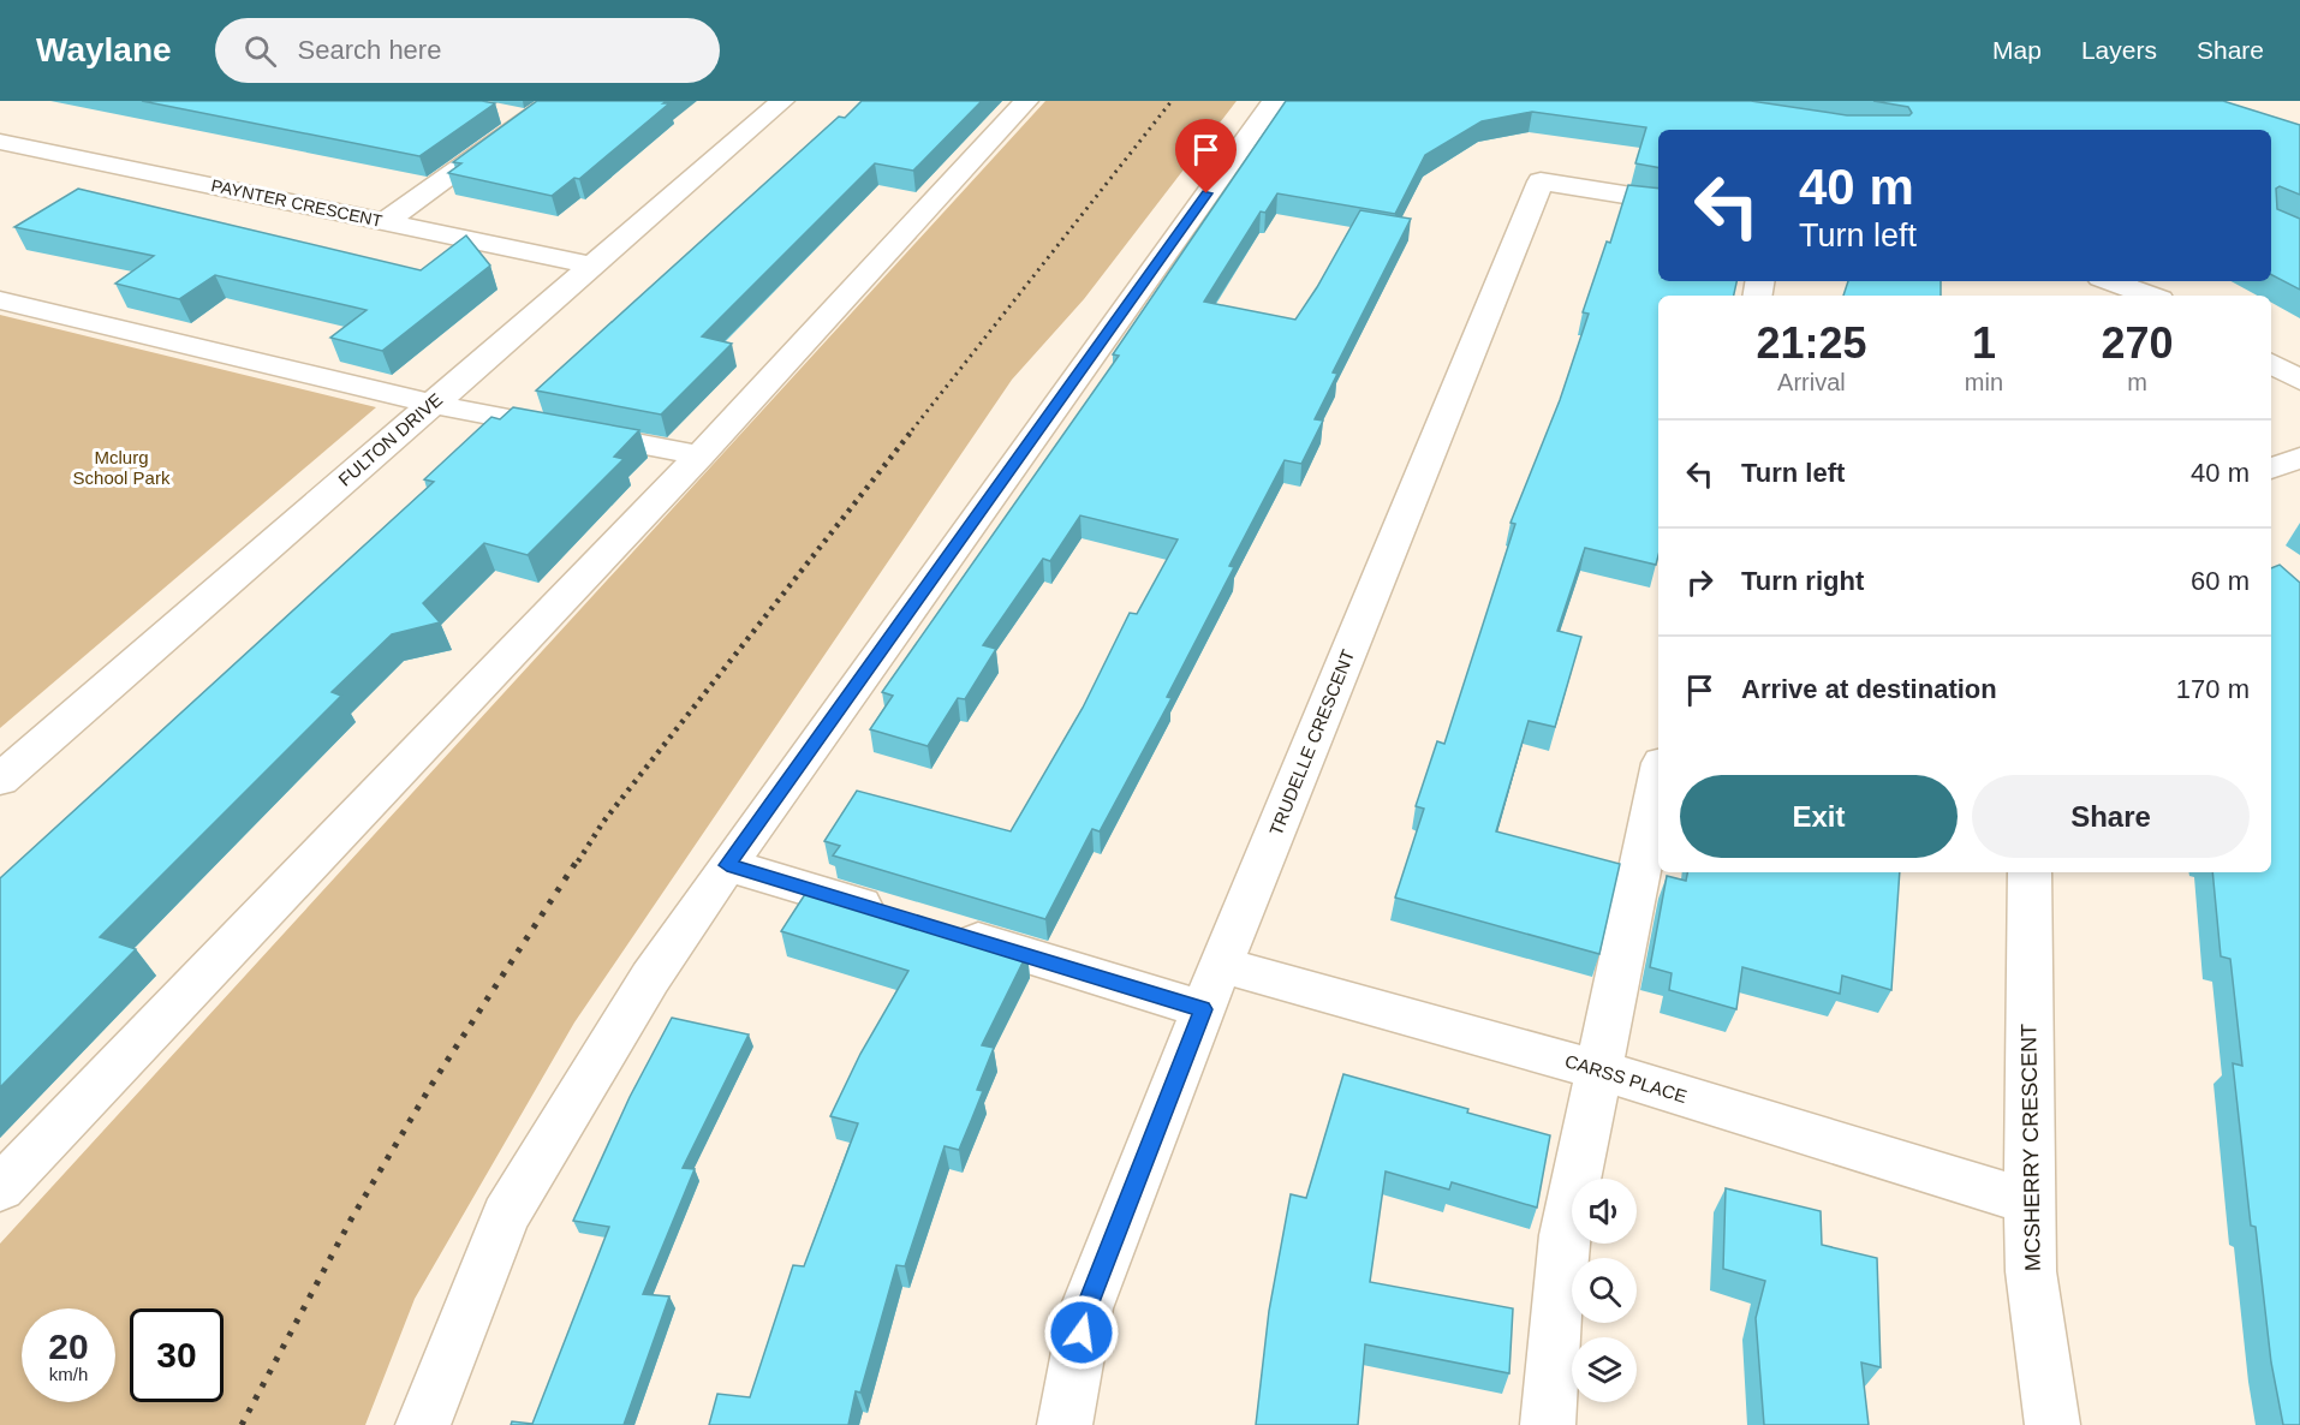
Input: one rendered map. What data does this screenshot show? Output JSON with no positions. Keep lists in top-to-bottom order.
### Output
{
  "streets": {
    "street": [
      "PAYNTER CRESCENT",
      "FULTON DRIVE",
      "TRUDELLE CRESCENT",
      "CARSS PLACE",
      "MCSHERRY CRESCENT"
    ]
  },
  "crossings": [
    ["PAYNTER CRESCENT", "FULTON DRIVE"],
    ["TRUDELLE CRESCENT", "CARSS PLACE"],
    ["CARSS PLACE", "MCSHERRY CRESCENT"]
  ],
  "parks": ["Mclurg School Park"],
  "page": {
    "header": "Waylane",
    "search": "Search here",
    "nav": ["Map", "Layers", "Share"],
    "turn": ["40 m", "Turn left"],
    "eta": [
      "21:25",
      "Arrival",
      "1",
      "min",
      "270",
      "m"
    ],
    "list": [
      {
        "name": "Turn left",
        "value": "40 m"
      },
      {
        "name": "Turn right",
        "value": "60 m"
      },
      {
        "name": "Arrive at destination",
        "value": "170 m"
      }
    ],
    "buttons": ["Exit", "Share"],
    "speed": "20 km/h",
    "limit": "30"
  }
}
